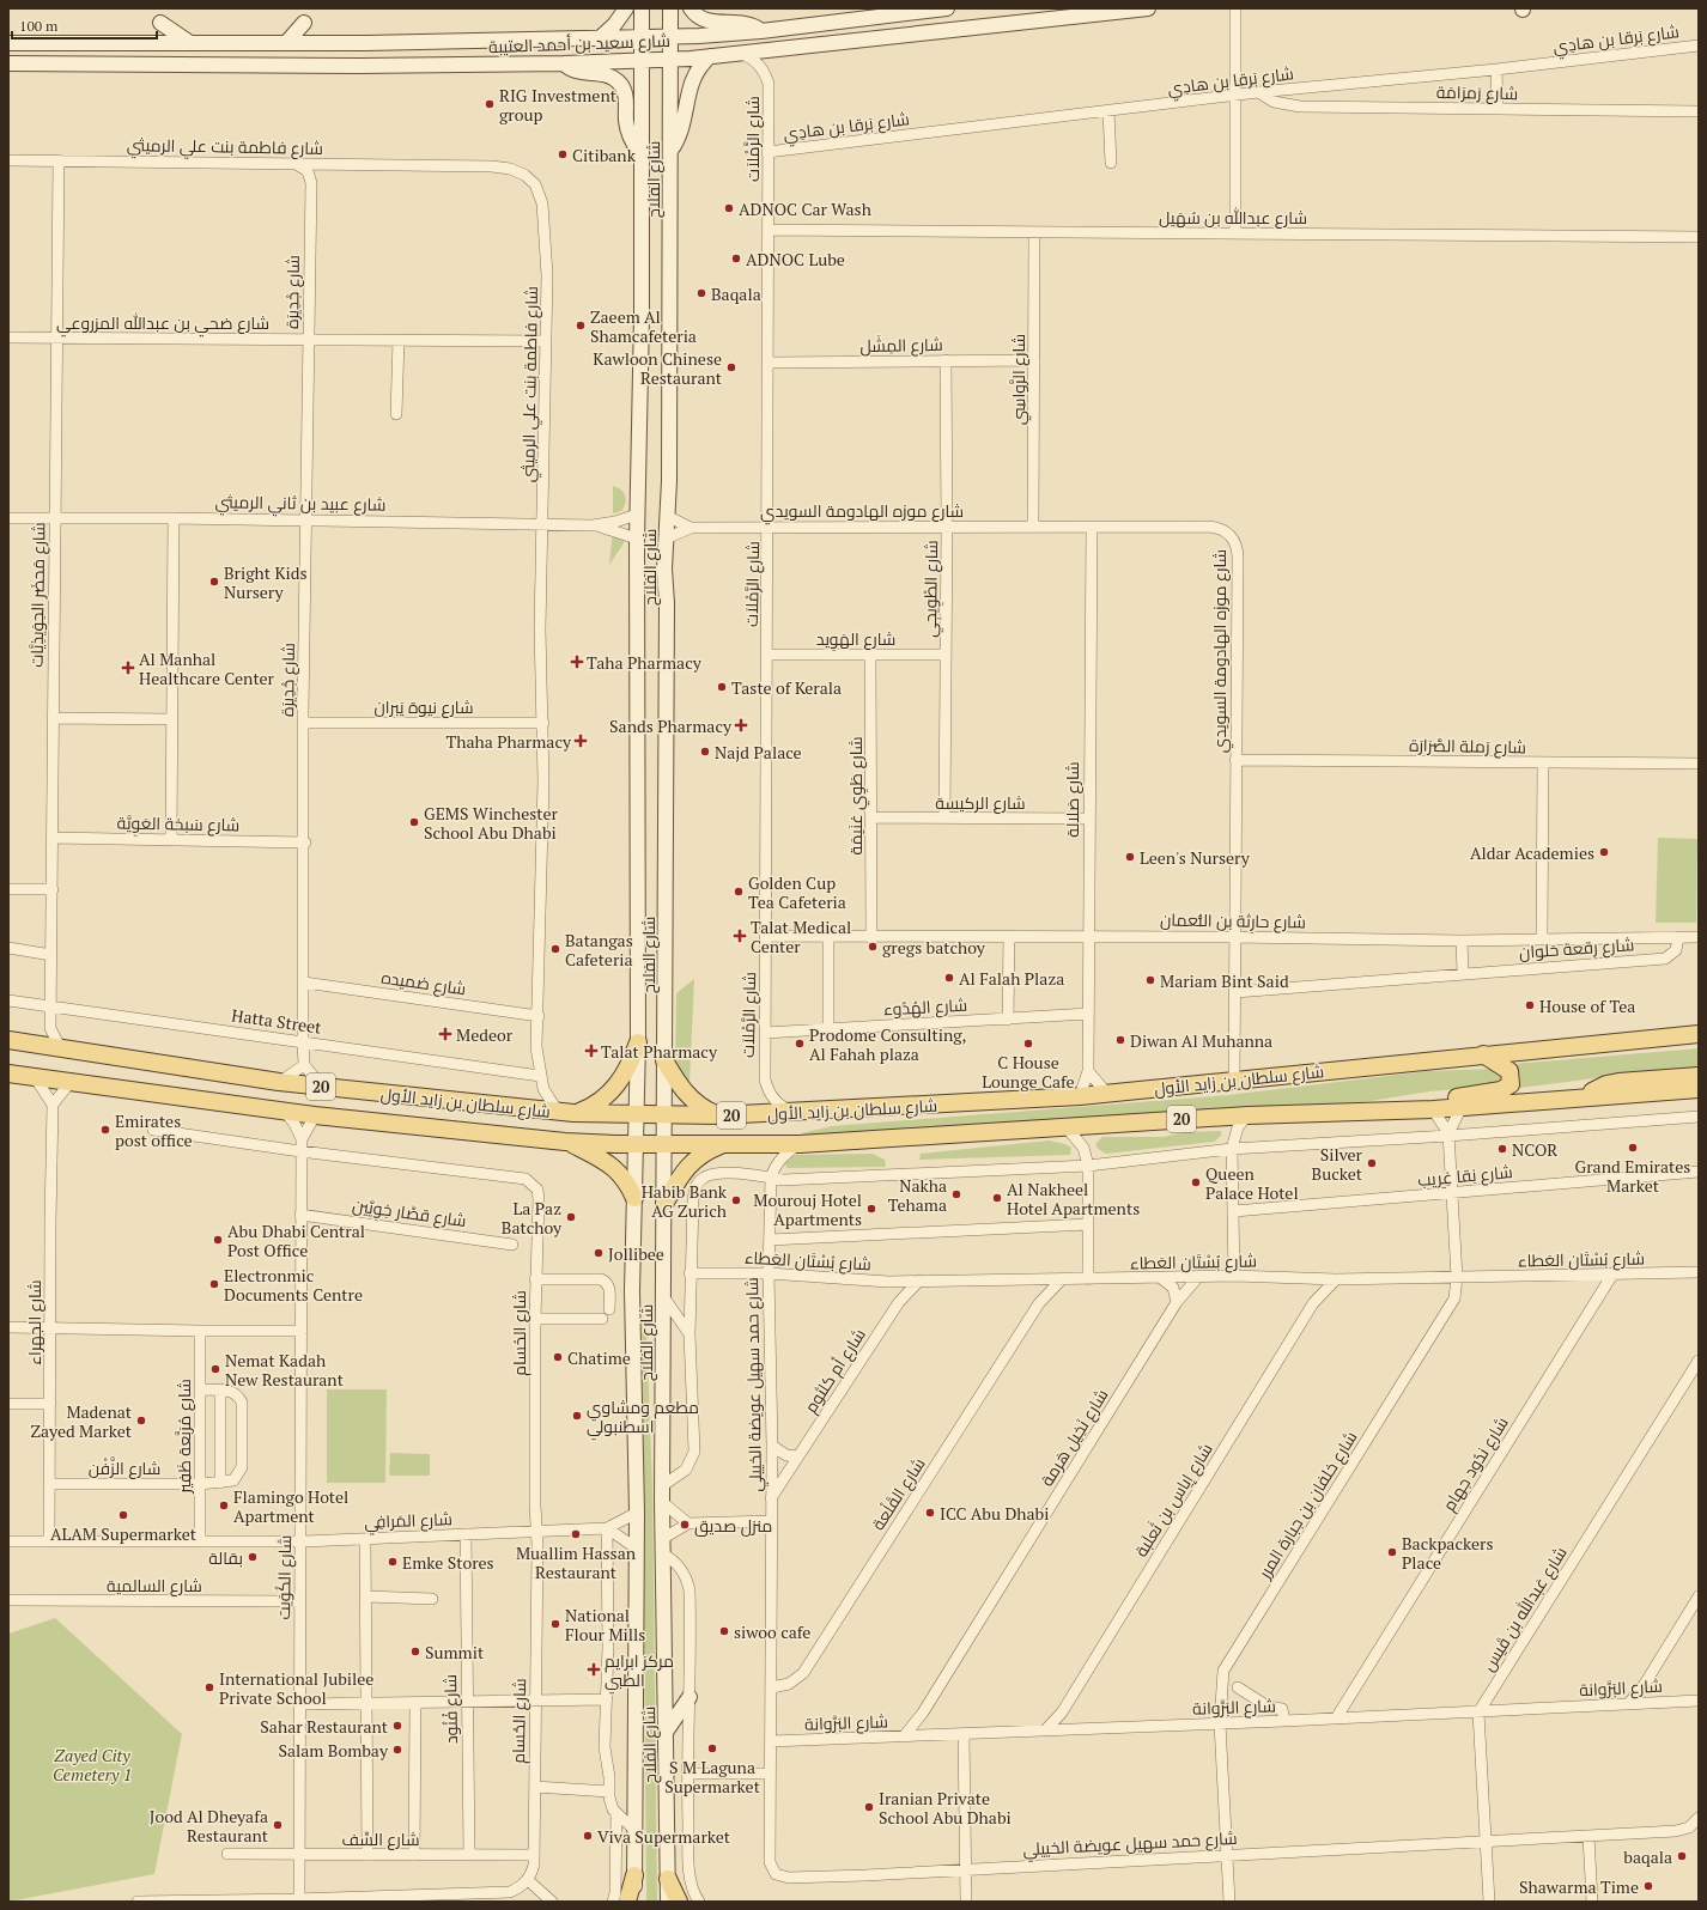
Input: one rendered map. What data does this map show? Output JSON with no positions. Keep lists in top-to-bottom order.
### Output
{
  "streets": {
    "main road": [
      "شارع سعيد بن أحمد العتيبة",
      "شارع الفلاح",
      "شارع سلطان بن زايد الأول",
      "20"
    ],
    "street": [
      "شارع بَرقا بن هادِي",
      "شارع رَمرَامَة",
      "شارع الرَّمْلاَت",
      "شارع فاطمة بنت علي الرميثي",
      "شارع عبدالله بن سُهَيل",
      "شارع جْدِيرَة",
      "شارع ضحي بن عبدالله المزروعي",
      "شارع المِشَل",
      "شارع الرَّواسِي",
      "شارع عبيد بن ثاني الرميثي",
      "شارع موزه الهادومة السويدي",
      "شارع الطْوِيجِي",
      "شارع مَحضَر الحِوَيذِيَّات",
      "شارع الهَوِيد",
      "شارع نيوة يَبران",
      "شارع رَملة الصَّرَارَة",
      "شارع طَوِي غنَيمَة",
      "شارع صَلالة",
      "شارع الركيسة",
      "شارع سَبخة العَوِيَّة",
      "شارع حارِثة بن النُّعمان",
      "شارع رِقعة حَلوان",
      "شارع ضميده",
      "شارع الهُدُوء",
      "Hatta Street",
      "شارع نِقا غِريب",
      "شارع قصَّار خِوِيَّين",
      "شارع بُسْتَان العَطاء",
      "شارع الجهراء",
      "شارع الحُسام",
      "شارع أم كلثوم",
      "شارع حمد سهيل عويضة الخييلي",
      "شارع مُرَبَّعة ظَفِير",
      "شارع نَخِيل هَرمة",
      "شارع ندُود جهام",
      "شارع الزَّفْن",
      "شارع القَلْعة",
      "شارع إياس بن ثَعلَبة",
      "شارع خلفان بن جبارة المرر",
      "شارع المَرافِي",
      "شارع الكُوَيت",
      "شارع السالمية",
      "شارع عَبدالله بن قَيس",
      "شارع البَرَّوانة",
      "شارع فُنُود",
      "شارع السِّف"
    ]
  },
  "crossings": [
    ["شارع بَرقا بن هادِي", "شارع رَمرَامَة"],
    ["شارع بَرقا بن هادِي", "شارع الرَّمْلاَت"],
    ["شارع سعيد بن أحمد العتيبة", "شارع الرَّمْلاَت"],
    ["شارع سعيد بن أحمد العتيبة", "شارع الفلاح"],
    ["شارع الرَّمْلاَت", "شارع عبدالله بن سُهَيل"],
    ["شارع الرَّمْلاَت", "شارع المِشَل"],
    ["شارع الرَّمْلاَت", "شارع موزه الهادومة السويدي"],
    ["شارع الرَّمْلاَت", "شارع الهَوِيد"],
    ["شارع الرَّمْلاَت", "شارع حارِثة بن النُّعمان"],
    ["شارع الرَّمْلاَت", "شارع الهُدُوء"],
    ["شارع الرَّمْلاَت", "شارع سلطان بن زايد الأول"],
    ["شارع فاطمة بنت علي الرميثي", "شارع جْدِيرَة"],
    ["شارع فاطمة بنت علي الرميثي", "شارع ضحي بن عبدالله المزروعي"],
    ["شارع فاطمة بنت علي الرميثي", "شارع عبيد بن ثاني الرميثي"],
    ["شارع فاطمة بنت علي الرميثي", "شارع مَحضَر الحِوَيذِيَّات"],
    ["شارع فاطمة بنت علي الرميثي", "شارع نيوة يَبران"],
    ["شارع فاطمة بنت علي الرميثي", "شارع ضميده"],
    ["شارع فاطمة بنت علي الرميثي", "Hatta Street"],
    ["شارع فاطمة بنت علي الرميثي", "شارع سلطان بن زايد الأول"],
    ["شارع الفلاح", "شارع عبيد بن ثاني الرميثي"],
    ["شارع الفلاح", "شارع موزه الهادومة السويدي"],
    ["شارع الفلاح", "شارع سلطان بن زايد الأول"],
    ["شارع الفلاح", "شارع المَرافِي"],
    ["شارع عبدالله بن سُهَيل", "شارع الرَّواسِي"],
    ["شارع جْدِيرَة", "شارع ضحي بن عبدالله المزروعي"],
    ["شارع جْدِيرَة", "شارع عبيد بن ثاني الرميثي"],
    ["شارع جْدِيرَة", "شارع نيوة يَبران"],
    ["شارع جْدِيرَة", "شارع سَبخة العَوِيَّة"],
    ["شارع جْدِيرَة", "شارع ضميده"],
    ["شارع جْدِيرَة", "Hatta Street"],
    ["شارع ضحي بن عبدالله المزروعي", "شارع مَحضَر الحِوَيذِيَّات"],
    ["شارع المِشَل", "شارع الرَّواسِي"],
    ["شارع المِشَل", "شارع الطْوِيجِي"],
    ["شارع الرَّواسِي", "شارع موزه الهادومة السويدي"],
    ["شارع عبيد بن ثاني الرميثي", "شارع مَحضَر الحِوَيذِيَّات"],
    ["شارع موزه الهادومة السويدي", "شارع الطْوِيجِي"],
    ["شارع موزه الهادومة السويدي", "شارع رَملة الصَّرَارَة"],
    ["شارع موزه الهادومة السويدي", "شارع صَلالة"],
    ["شارع موزه الهادومة السويدي", "شارع حارِثة بن النُّعمان"],
    ["شارع موزه الهادومة السويدي", "شارع رِقعة حَلوان"],
    ["شارع موزه الهادومة السويدي", "شارع سلطان بن زايد الأول"],
    ["شارع الطْوِيجِي", "شارع الهَوِيد"],
    ["شارع الطْوِيجِي", "شارع الركيسة"],
    ["شارع مَحضَر الحِوَيذِيَّات", "شارع سَبخة العَوِيَّة"],
    ["شارع مَحضَر الحِوَيذِيَّات", "Hatta Street"],
    ["شارع مَحضَر الحِوَيذِيَّات", "شارع سلطان بن زايد الأول"],
    ["شارع الهَوِيد", "شارع طَوِي غنَيمَة"],
    ["شارع طَوِي غنَيمَة", "شارع الركيسة"],
    ["شارع طَوِي غنَيمَة", "شارع حارِثة بن النُّعمان"],
    ["شارع صَلالة", "شارع الركيسة"],
    ["شارع صَلالة", "شارع حارِثة بن النُّعمان"],
    ["شارع صَلالة", "شارع الهُدُوء"],
    ["شارع صَلالة", "شارع سلطان بن زايد الأول"],
    ["شارع حارِثة بن النُّعمان", "شارع رِقعة حَلوان"],
    ["شارع سلطان بن زايد الأول", "شارع حمد سهيل عويضة الخييلي"],
    ["شارع سلطان بن زايد الأول", "شارع خلفان بن جبارة المرر"],
    ["شارع سلطان بن زايد الأول", "شارع الكُوَيت"],
    ["شارع نِقا غِريب", "شارع خلفان بن جبارة المرر"],
    ["شارع قصَّار خِوِيَّين", "شارع الكُوَيت"],
    ["شارع بُسْتَان العَطاء", "شارع أم كلثوم"],
    ["شارع بُسْتَان العَطاء", "شارع حمد سهيل عويضة الخييلي"],
    ["شارع بُسْتَان العَطاء", "شارع نَخِيل هَرمة"],
    ["شارع بُسْتَان العَطاء", "شارع ندُود جهام"],
    ["شارع بُسْتَان العَطاء", "شارع القَلْعة"],
    ["شارع بُسْتَان العَطاء", "شارع إياس بن ثَعلَبة"],
    ["شارع بُسْتَان العَطاء", "شارع خلفان بن جبارة المرر"],
    ["شارع الجهراء", "شارع الزَّفْن"],
    ["شارع الجهراء", "شارع المَرافِي"],
    ["شارع الحُسام", "شارع المَرافِي"],
    ["شارع الحُسام", "شارع الكُوَيت"],
    ["شارع الحُسام", "شارع السِّف"],
    ["شارع أم كلثوم", "شارع حمد سهيل عويضة الخييلي"],
    ["شارع حمد سهيل عويضة الخييلي", "شارع القَلْعة"],
    ["شارع حمد سهيل عويضة الخييلي", "شارع خلفان بن جبارة المرر"],
    ["شارع حمد سهيل عويضة الخييلي", "شارع البَرَّوانة"],
    ["شارع مُرَبَّعة ظَفِير", "شارع الزَّفْن"],
    ["شارع مُرَبَّعة ظَفِير", "شارع المَرافِي"],
    ["شارع نَخِيل هَرمة", "شارع البَرَّوانة"],
    ["شارع ندُود جهام", "شارع البَرَّوانة"],
    ["شارع إياس بن ثَعلَبة", "شارع البَرَّوانة"],
    ["شارع خلفان بن جبارة المرر", "شارع البَرَّوانة"],
    ["شارع المَرافِي", "شارع الكُوَيت"],
    ["شارع المَرافِي", "شارع فُنُود"],
    ["شارع الكُوَيت", "شارع السالمية"],
    ["شارع الكُوَيت", "شارع السِّف"],
    ["شارع عَبدالله بن قَيس", "شارع البَرَّوانة"],
    ["شارع فُنُود", "شارع السِّف"]
  ],
  "parks": ["Zayed City Cemetery 1"],
  "places": {
    "other": [
      "RIG Investment group",
      "Citibank",
      "ADNOC Car Wash",
      "ADNOC Lube",
      "Baqala",
      "Zaeem Al Shamcafeteria",
      "Kawloon Chinese Restaurant",
      "Bright Kids Nursery",
      "Taste of Kerala",
      "Najd Palace",
      "GEMS Winchester School Abu Dhabi",
      "Aldar Academies",
      "Leen's Nursery",
      "Golden Cup Tea Cafeteria",
      "gregs batchoy",
      "Batangas Cafeteria",
      "Al Falah Plaza",
      "Mariam Bint Said",
      "House of Tea",
      "Diwan Al Muhanna",
      "Prodome Consulting, Al Fahah plaza",
      "C House Lounge Cafe",
      "Emirates post office",
      "Grand Emirates Market",
      "NCOR",
      "Silver Bucket",
      "Queen Palace Hotel",
      "Nakha Tehama",
      "Al Nakheel Hotel Apartments",
      "Habib Bank AG Zurich",
      "Mourouj Hotel Apartments",
      "La Paz Batchoy",
      "Abu Dhabi Central Post Office",
      "Jollibee",
      "Electronmic Documents Centre",
      "Chatime",
      "Nemat Kadah New Restaurant",
      "مطعم ومشاوي اسطنبولي",
      "Madenat Zayed Market",
      "Flamingo Hotel Apartment",
      "ICC Abu Dhabi",
      "ALAM Supermarket",
      "منزل صديق",
      "Muallim Hassan Restaurant",
      "Backpackers Place",
      "بقالة",
      "Emke Stores",
      "National Flour Mills",
      "siwoo cafe",
      "Summit",
      "International Jubilee Private School",
      "Sahar Restaurant",
      "S M Laguna Supermarket",
      "Salam Bombay",
      "Iranian Private School Abu Dhabi",
      "Jood Al Dheyafa Restaurant",
      "Viva Supermarket",
      "baqala",
      "Shawarma Time"
    ],
    "health": [
      "Taha Pharmacy",
      "Al Manhal Healthcare Center",
      "Sands Pharmacy",
      "Thaha Pharmacy",
      "Talat Medical Center",
      "Medeor",
      "Talat Pharmacy",
      "مركز ابرايم الطبي"
    ]
  },
  "scale_bar": "100 m"
}
